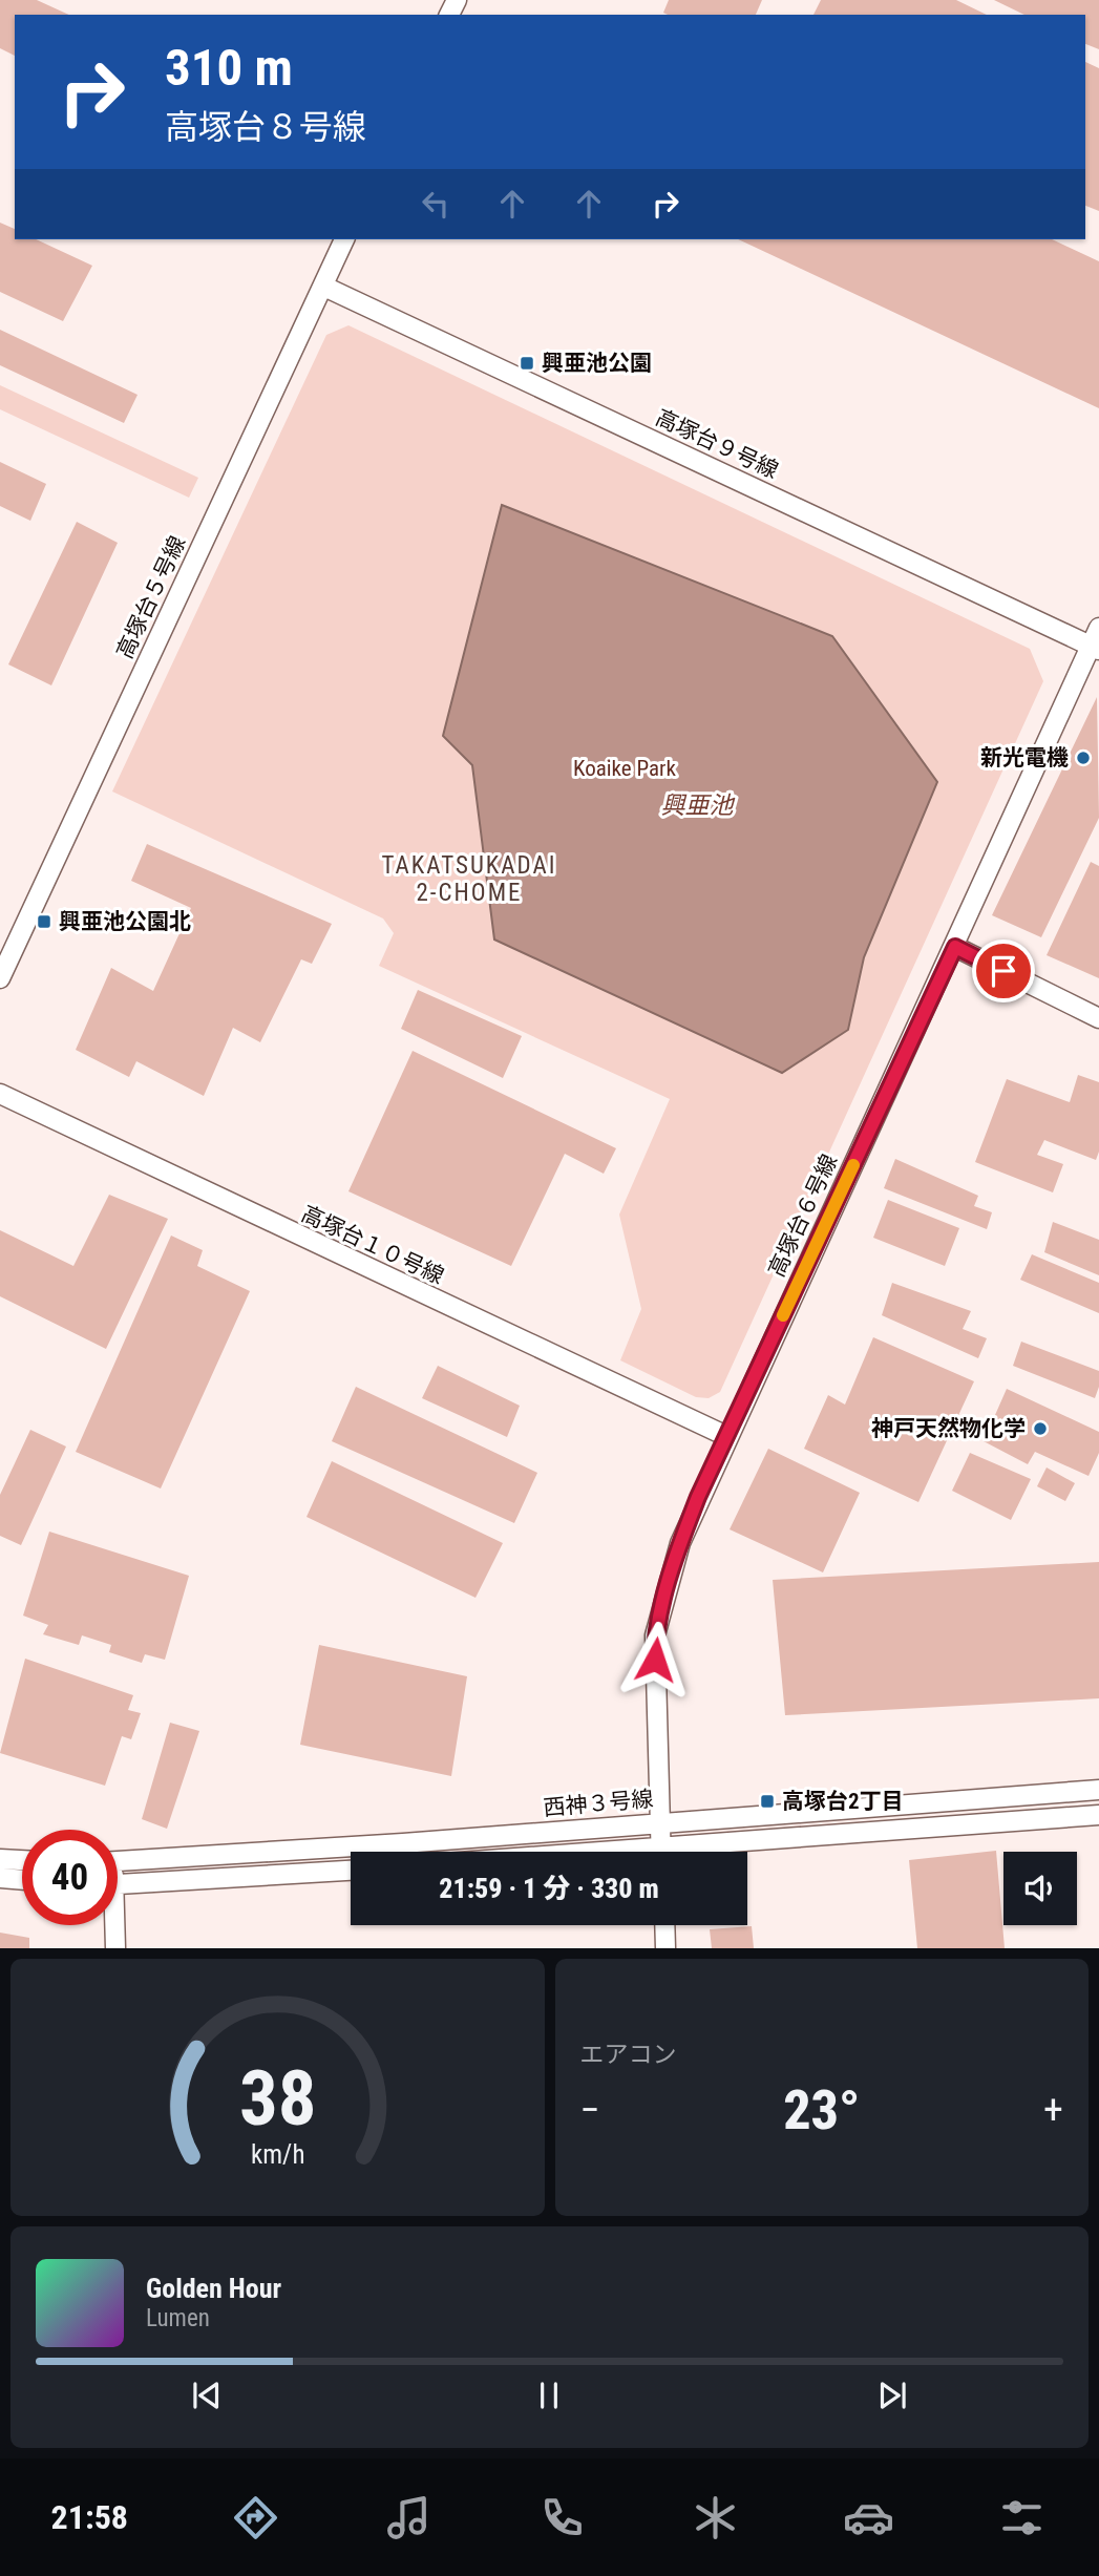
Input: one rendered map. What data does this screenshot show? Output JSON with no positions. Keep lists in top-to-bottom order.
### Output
{
  "streets": {
    "street": [
      "高塚台９号線",
      "高塚台５号線",
      "高塚台６号線",
      "高塚台１０号線",
      "西神３号線"
    ]
  },
  "crossings": [
    ["高塚台９号線", "高塚台５号線"],
    ["高塚台９号線", "高塚台６号線"],
    ["高塚台６号線", "高塚台１０号線"],
    ["高塚台６号線", "西神３号線"]
  ],
  "districts": ["TAKATSUKADAI 2-CHOME"],
  "water": ["興亜池"],
  "parks": ["Koaike Park"],
  "places": {
    "transit": ["興亜池公園", "興亜池公園北", "高塚台2丁目"],
    "other": ["新光電機", "神戸天然物化学"]
  },
  "page": {
    "turn": ["310 m", "高塚台８号線"],
    "limit": "40",
    "trip": "21:59 · 1 分 · 330 m",
    "tile": "エアコン",
    "heat": ["−", "23°", "+"],
    "song": ["Golden Hour", "Lumen"],
    "tabs": "21:58",
    "gauge": ["38", "km/h"]
  }
}
